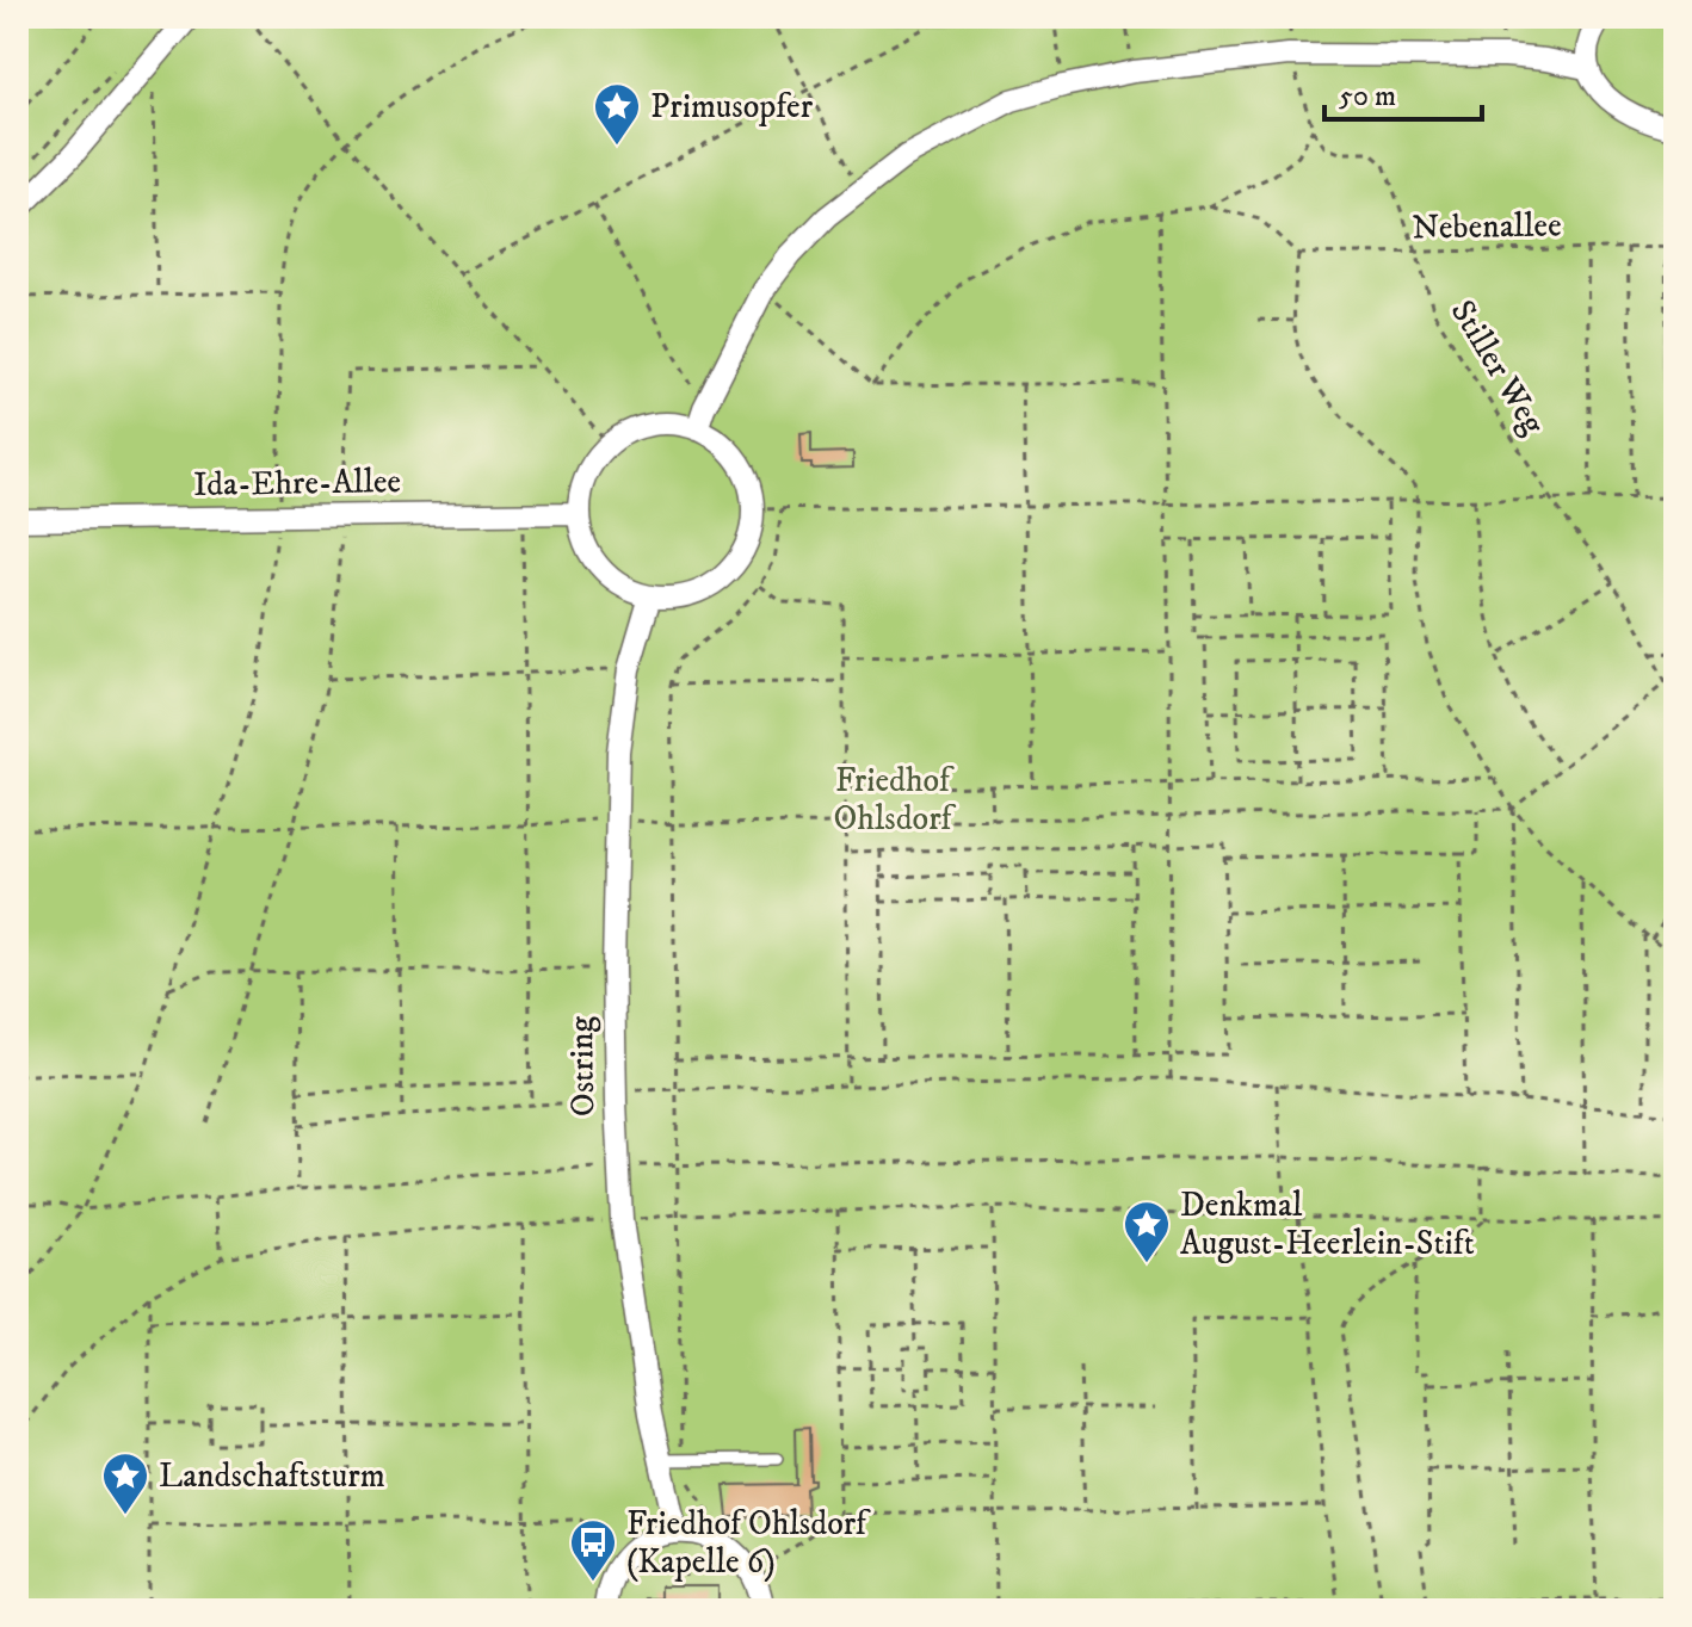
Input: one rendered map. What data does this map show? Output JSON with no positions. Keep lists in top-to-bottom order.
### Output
{
  "streets": {
    "street": ["Ida-Ehre-Allee", "Ostring"],
    "path": ["Nebenallee", "Stiller Weg"]
  },
  "crossings": [
    ["Nebenallee", "Stiller Weg"],
    ["Ida-Ehre-Allee", "Ostring"]
  ],
  "parks": ["Friedhof Ohlsdorf"],
  "places": {
    "place": ["Primusopfer", "Denkmal August-Heerlein-Stift", "Landschaftsturm"],
    "bus stop": ["Friedhof Ohlsdorf (Kapelle 6)"]
  },
  "scale_bar": "50 m"
}
